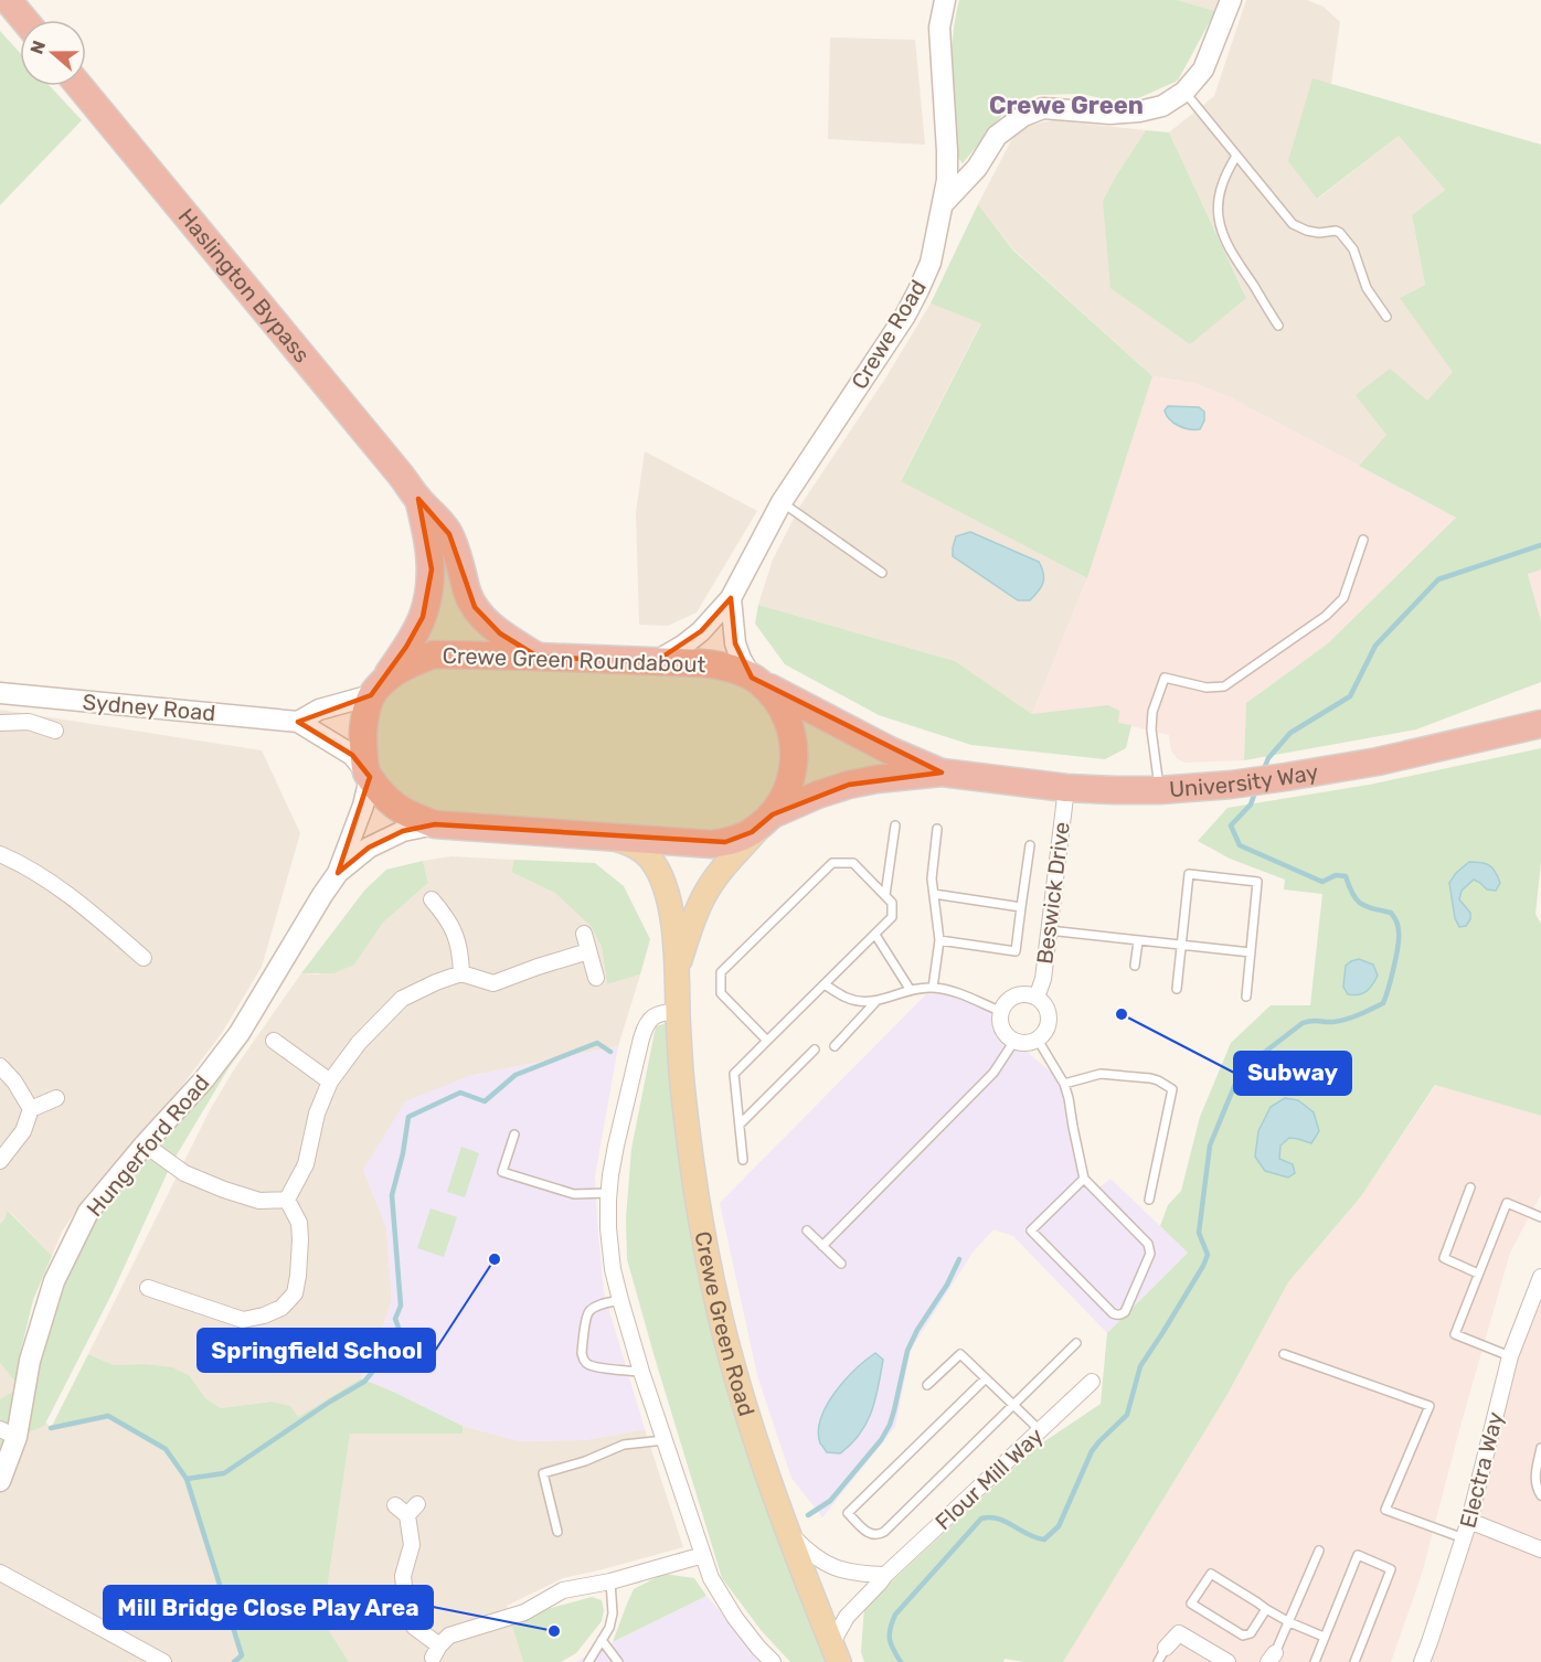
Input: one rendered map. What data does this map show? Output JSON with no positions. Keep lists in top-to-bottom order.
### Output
{
  "streets": {
    "highway": ["Haslington Bypass", "Crewe Green Roundabout", "University Way"],
    "main road": ["Crewe Green Road"],
    "street": [
      "Crewe Road",
      "Sydney Road",
      "Beswick Drive",
      "Hungerford Road",
      "Electra Way",
      "Flour Mill Way"
    ]
  },
  "crossings": [
    ["Haslington Bypass", "Crewe Green Roundabout"],
    ["Crewe Road", "Crewe Green Roundabout"],
    ["Crewe Green Roundabout", "University Way"],
    ["Crewe Green Roundabout", "Crewe Green Road"],
    ["Sydney Road", "Hungerford Road"],
    ["University Way", "Beswick Drive"],
    ["University Way", "Crewe Green Road"],
    ["Crewe Green Road", "Flour Mill Way"]
  ],
  "districts": ["Crewe Green"],
  "places": ["Subway", "Springfield School", "Mill Bridge Close Play Area"],
  "north": "left"
}
